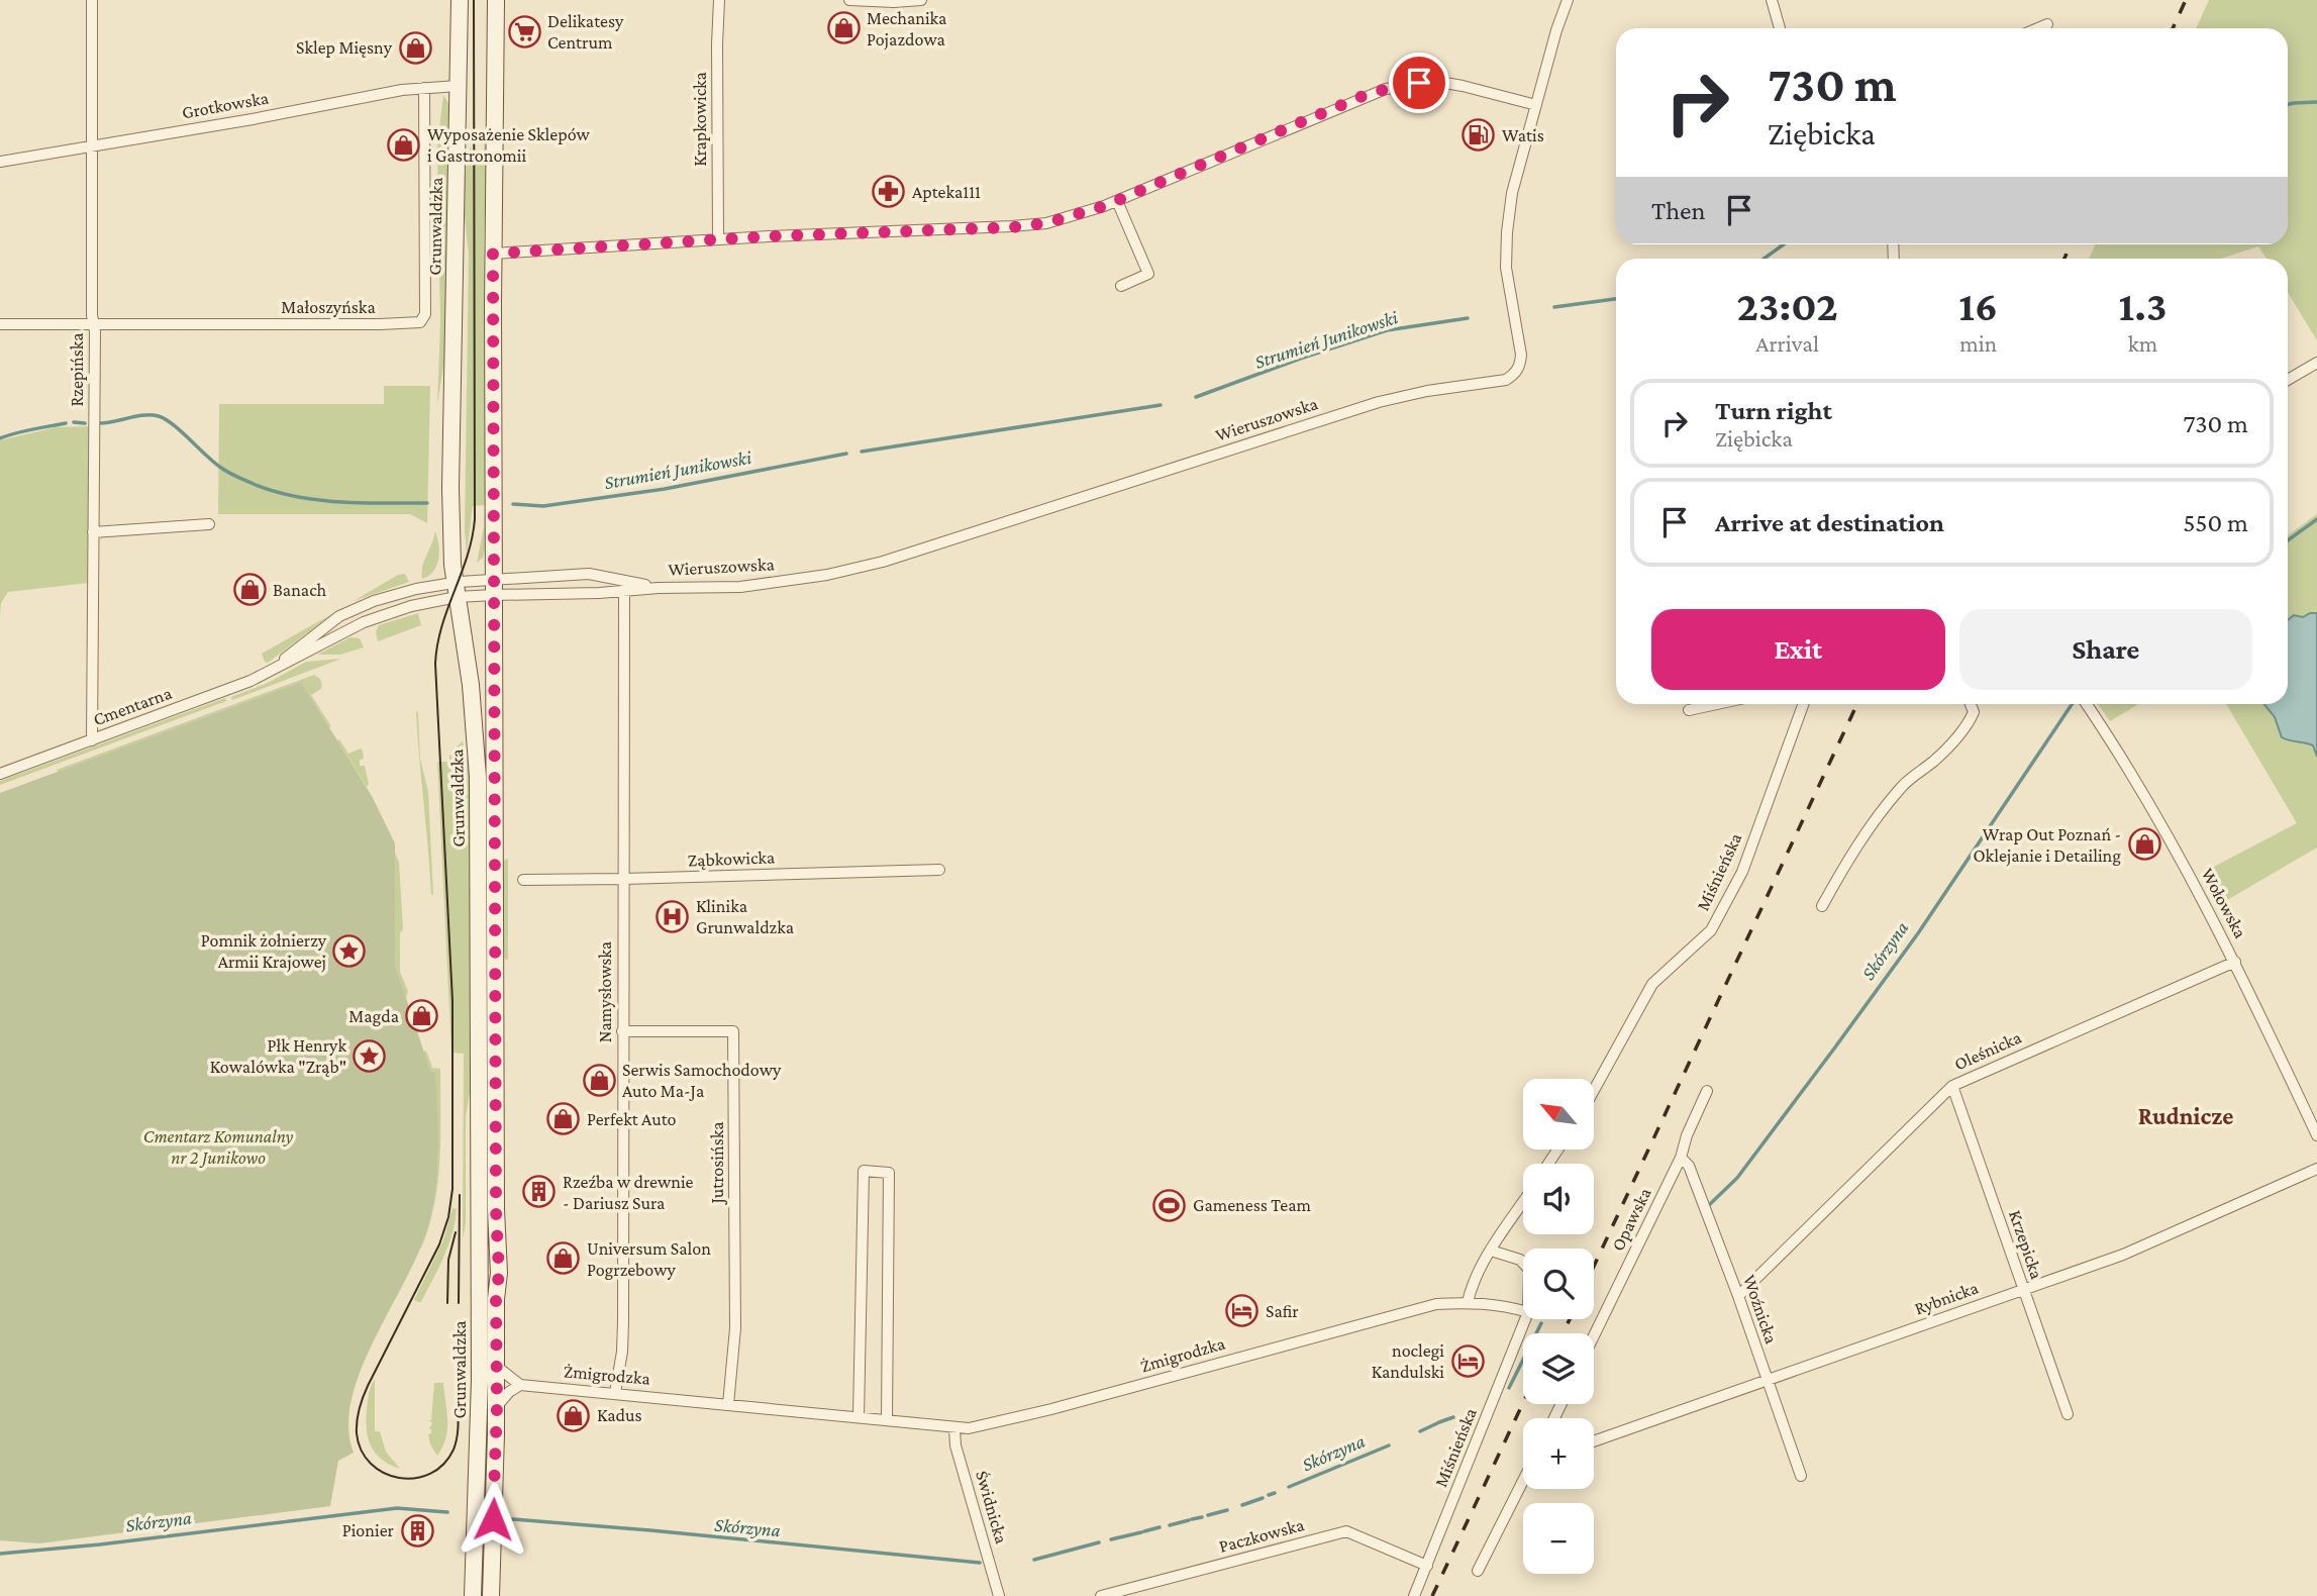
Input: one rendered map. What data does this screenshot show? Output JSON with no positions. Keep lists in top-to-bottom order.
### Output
{
  "streets": {
    "street": [
      "Grotkowska",
      "Krapkowicka",
      "Grunwaldzka",
      "Małoszyńska",
      "Rzepińska",
      "Wieruszowska",
      "Cmentarna",
      "Ząbkowicka",
      "Miśnieńska",
      "Wołowska",
      "Namysłowska",
      "Oleśnicka",
      "Jutrosińska",
      "Opawska",
      "Krzepicka",
      "Rybnicka",
      "Woźnicka",
      "Żmigrodzka",
      "Świdnicka",
      "Paczkowska"
    ]
  },
  "crossings": [
    ["Grotkowska", "Grunwaldzka"],
    ["Grotkowska", "Małoszyńska"],
    ["Grotkowska", "Rzepińska"],
    ["Grunwaldzka", "Wieruszowska"],
    ["Grunwaldzka", "Cmentarna"],
    ["Małoszyńska", "Rzepińska"],
    ["Rzepińska", "Cmentarna"],
    ["Wieruszowska", "Cmentarna"],
    ["Wieruszowska", "Namysłowska"],
    ["Ząbkowicka", "Namysłowska"],
    ["Miśnieńska", "Paczkowska"],
    ["Wołowska", "Oleśnicka"],
    ["Namysłowska", "Jutrosińska"],
    ["Namysłowska", "Żmigrodzka"],
    ["Oleśnicka", "Krzepicka"],
    ["Oleśnicka", "Woźnicka"],
    ["Jutrosińska", "Żmigrodzka"],
    ["Opawska", "Woźnicka"],
    ["Krzepicka", "Rybnicka"],
    ["Rybnicka", "Woźnicka"],
    ["Żmigrodzka", "Świdnicka"]
  ],
  "districts": ["Rudnicze"],
  "water": ["Strumień Junikowski", "Skórzyna"],
  "parks": ["Cmentarz Komunalny nr 2 Junikowo"],
  "places": {
    "shop": [
      "Mechanika Pojazdowa",
      "Sklep Mięsny",
      "Wyposażenie Sklepów i Gastronomii",
      "Banach",
      "Wrap Out Poznań - Oklejanie i Detailing",
      "Magda",
      "Serwis Samochodowy Auto Ma-Ja",
      "Perfekt Auto",
      "Universum Salon Pogrzebowy",
      "Kadus"
    ],
    "supermarket": ["Delikatesy Centrum"],
    "fuel station": ["Watis"],
    "pharmacy": ["Apteka111"],
    "hospital": ["Klinika Grunwaldzka"],
    "place": ["Pomnik żołnierzy Armii Krajowej", "Płk Henryk Kowalówka \"Zrąb\""],
    "building": ["Rzeźba w drewnie - Dariusz Sura", "Pionier"],
    "sports": ["Gameness Team"],
    "hotel": ["Safir", "noclegi Kandulski"]
  },
  "north": "top left",
  "page": {
    "turn": ["730 m", "Ziębicka"],
    "then": "Then",
    "eta": [
      "23:02",
      "Arrival",
      "16",
      "min",
      "1.3",
      "km"
    ],
    "list": [
      {
        "name": "Turn right",
        "note": "Ziębicka",
        "value": "730 m"
      },
      {
        "name": "Arrive at destination",
        "value": "550 m"
      }
    ],
    "buttons": ["Exit", "Share"],
    "map_buttons": ["+", "−"]
  }
}
